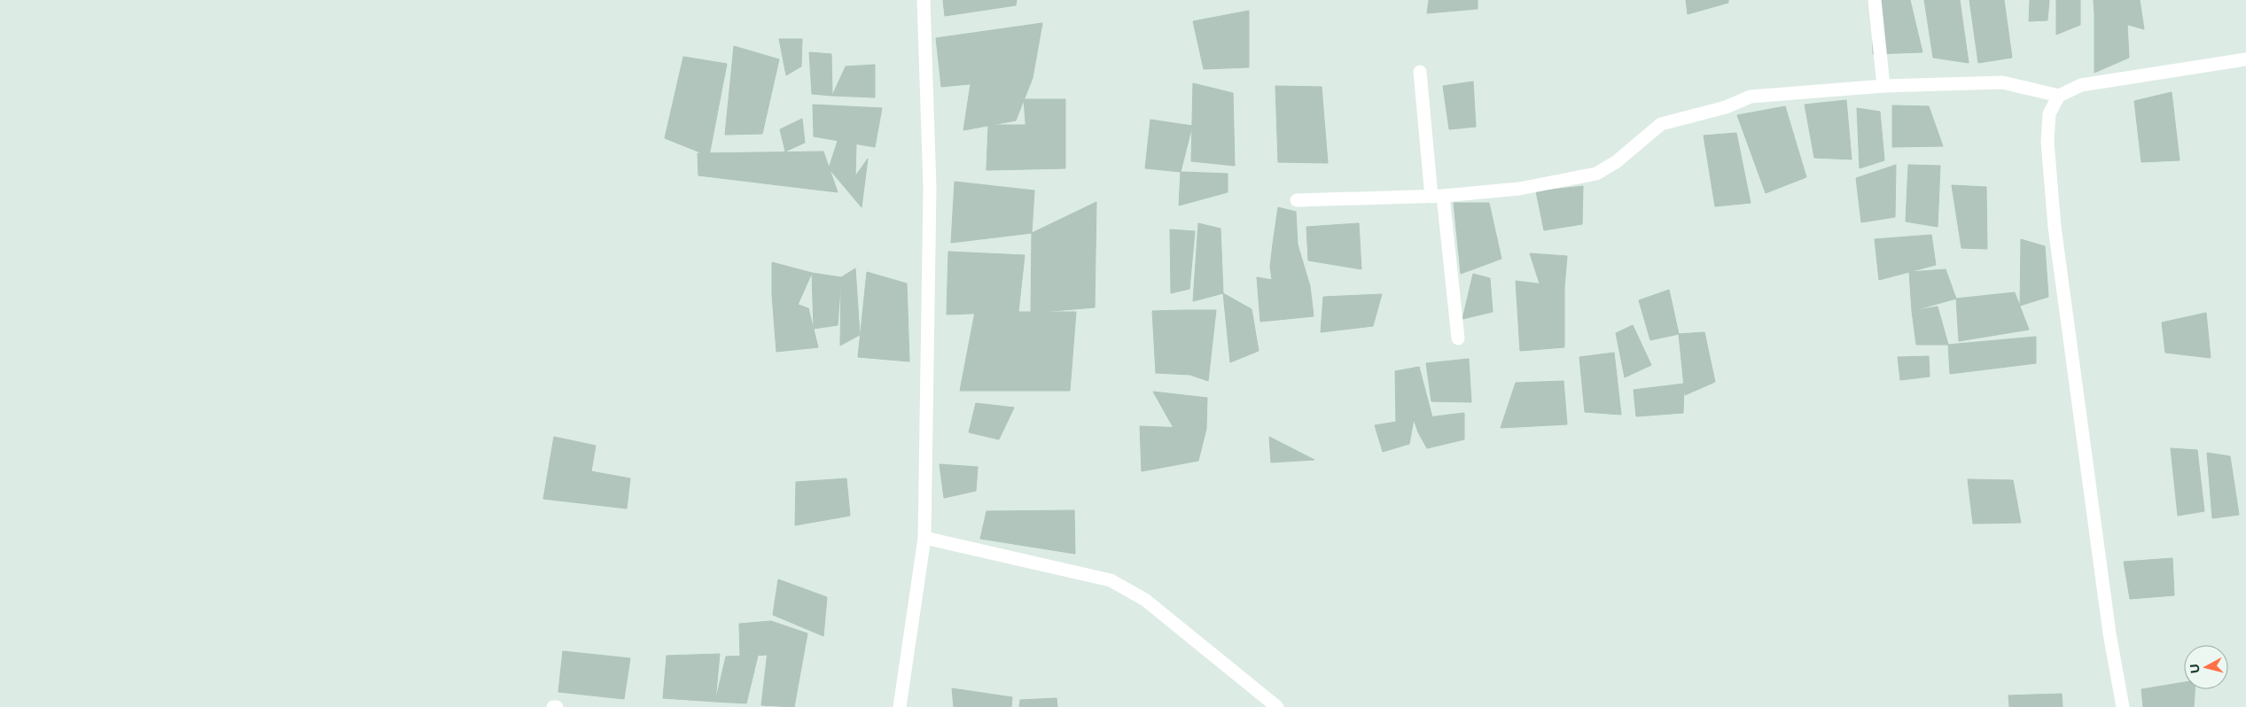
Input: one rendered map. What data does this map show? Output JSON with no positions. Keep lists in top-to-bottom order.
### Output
{
  "north": "left"
}
